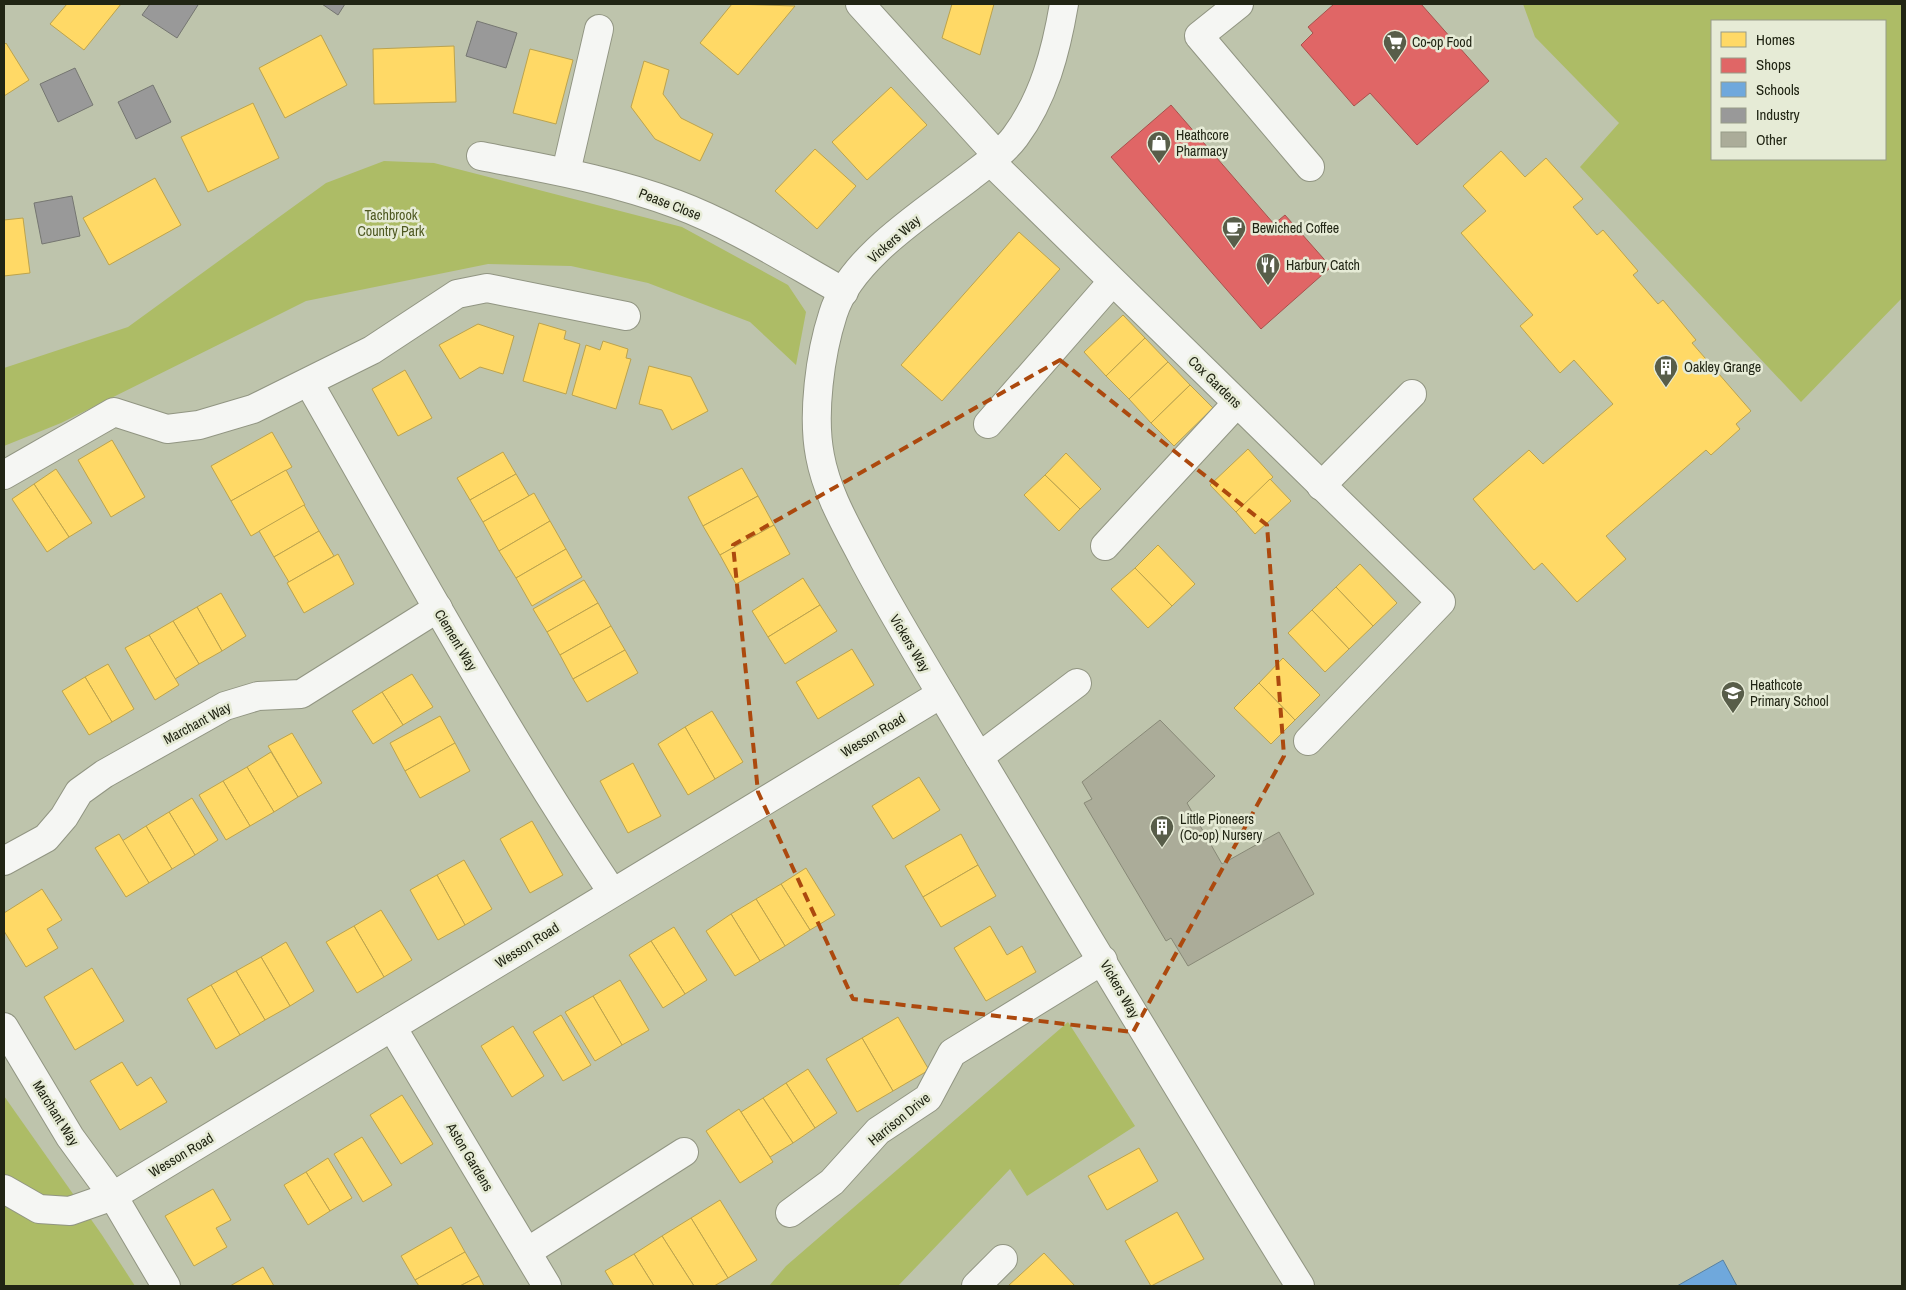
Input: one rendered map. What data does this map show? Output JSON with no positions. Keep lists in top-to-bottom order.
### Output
{
  "streets": {
    "street": [
      "Pease Close",
      "Vickers Way",
      "Cox Gardens",
      "Clement Way",
      "Marchant Way",
      "Wesson Road",
      "Harrison Drive",
      "Aston Gardens"
    ]
  },
  "crossings": [
    ["Pease Close", "Vickers Way"],
    ["Vickers Way", "Cox Gardens"],
    ["Vickers Way", "Wesson Road"],
    ["Vickers Way", "Harrison Drive"],
    ["Clement Way", "Marchant Way"],
    ["Clement Way", "Wesson Road"],
    ["Marchant Way", "Wesson Road"],
    ["Wesson Road", "Aston Gardens"]
  ],
  "parks": ["Tachbrook Country Park"],
  "places": {
    "supermarket": ["Co-op Food"],
    "shop": ["Heathcore Pharmacy"],
    "cafe": ["Bewiched Coffee"],
    "restaurant": ["Harbury Catch"],
    "building": ["Oakley Grange", "Little Pioneers (Co-op) Nursery"],
    "school or university": ["Heathcote Primary School"]
  },
  "legend": [
    "Homes",
    "Shops",
    "Schools",
    "Industry",
    "Other"
  ]
}
